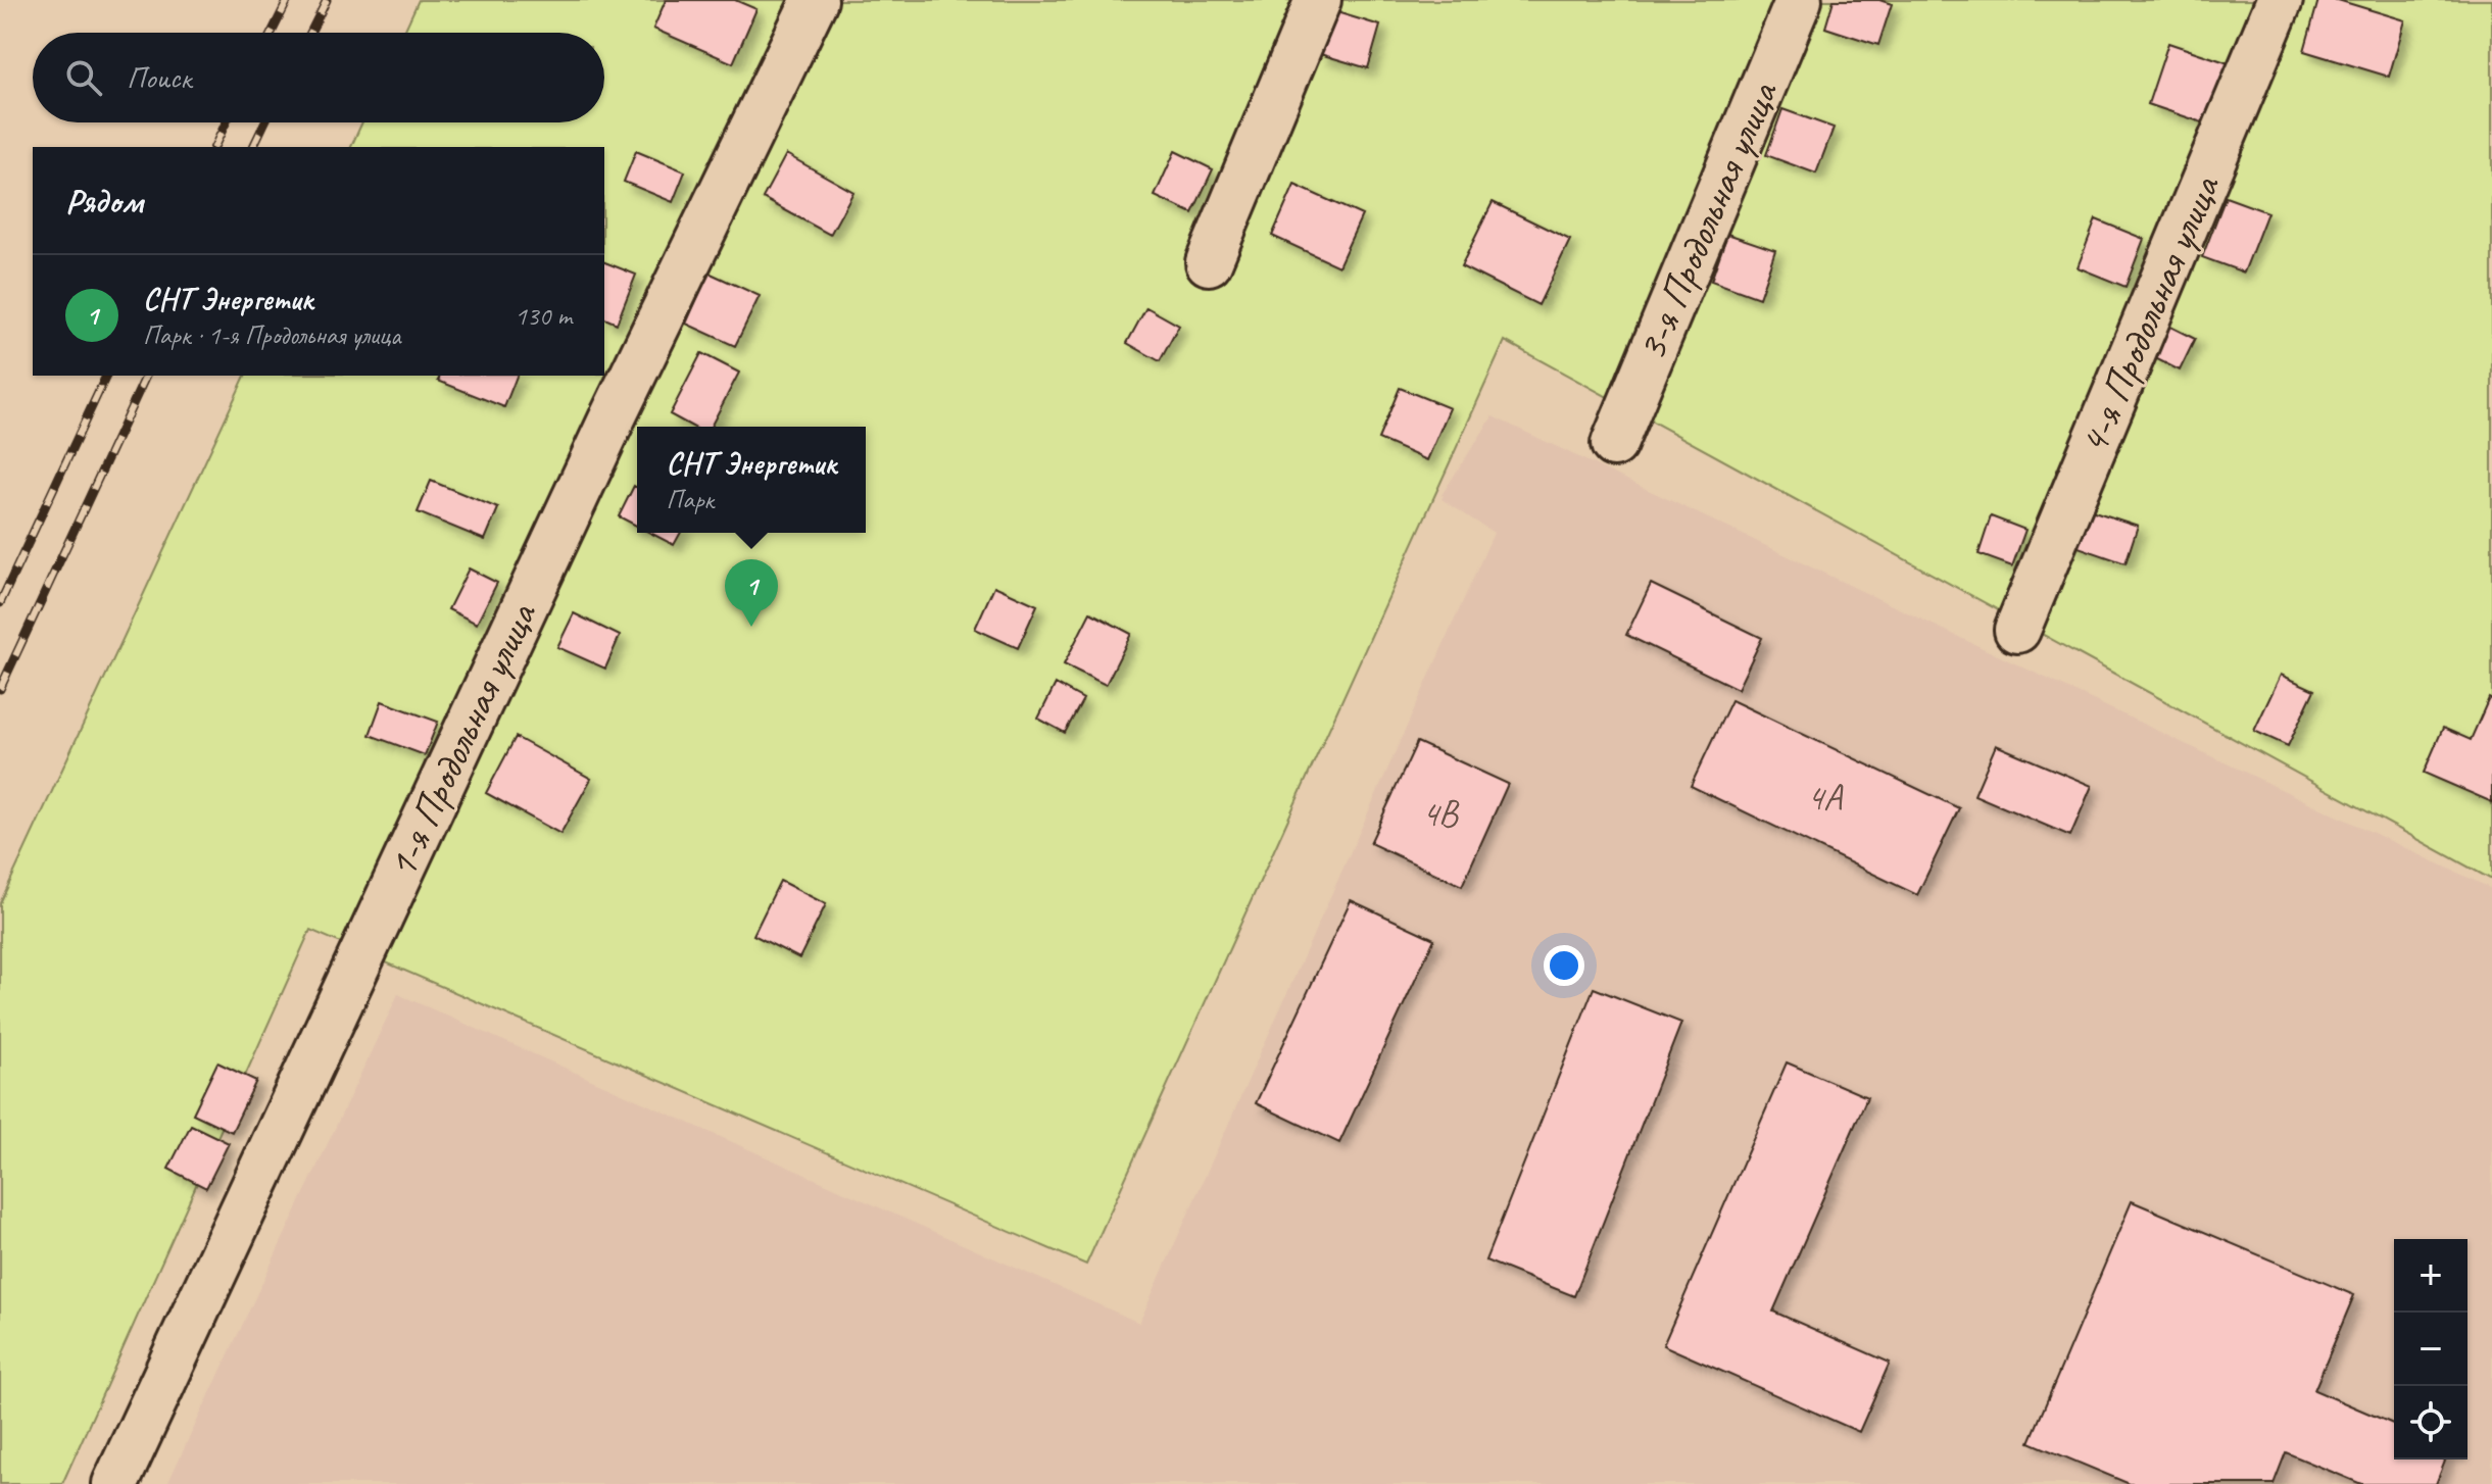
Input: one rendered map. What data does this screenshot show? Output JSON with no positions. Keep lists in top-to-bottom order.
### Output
{
  "streets": {
    "street": ["3-я Продольная улица", "4-я Продольная улица", "1-я Продольная улица"]
  },
  "house_numbers": ["4А", "4В"],
  "page": {
    "search": "Поиск",
    "heading": "Рядом",
    "list": [
      {
        "mark": "1",
        "name": "СНТ Энергетик",
        "note": "Парк · 1-я Продольная улица",
        "value": "130 m"
      }
    ],
    "popup": ["СНТ Энергетик", "Парк"],
    "pins": "1",
    "map_buttons": ["+", "−"]
  }
}
